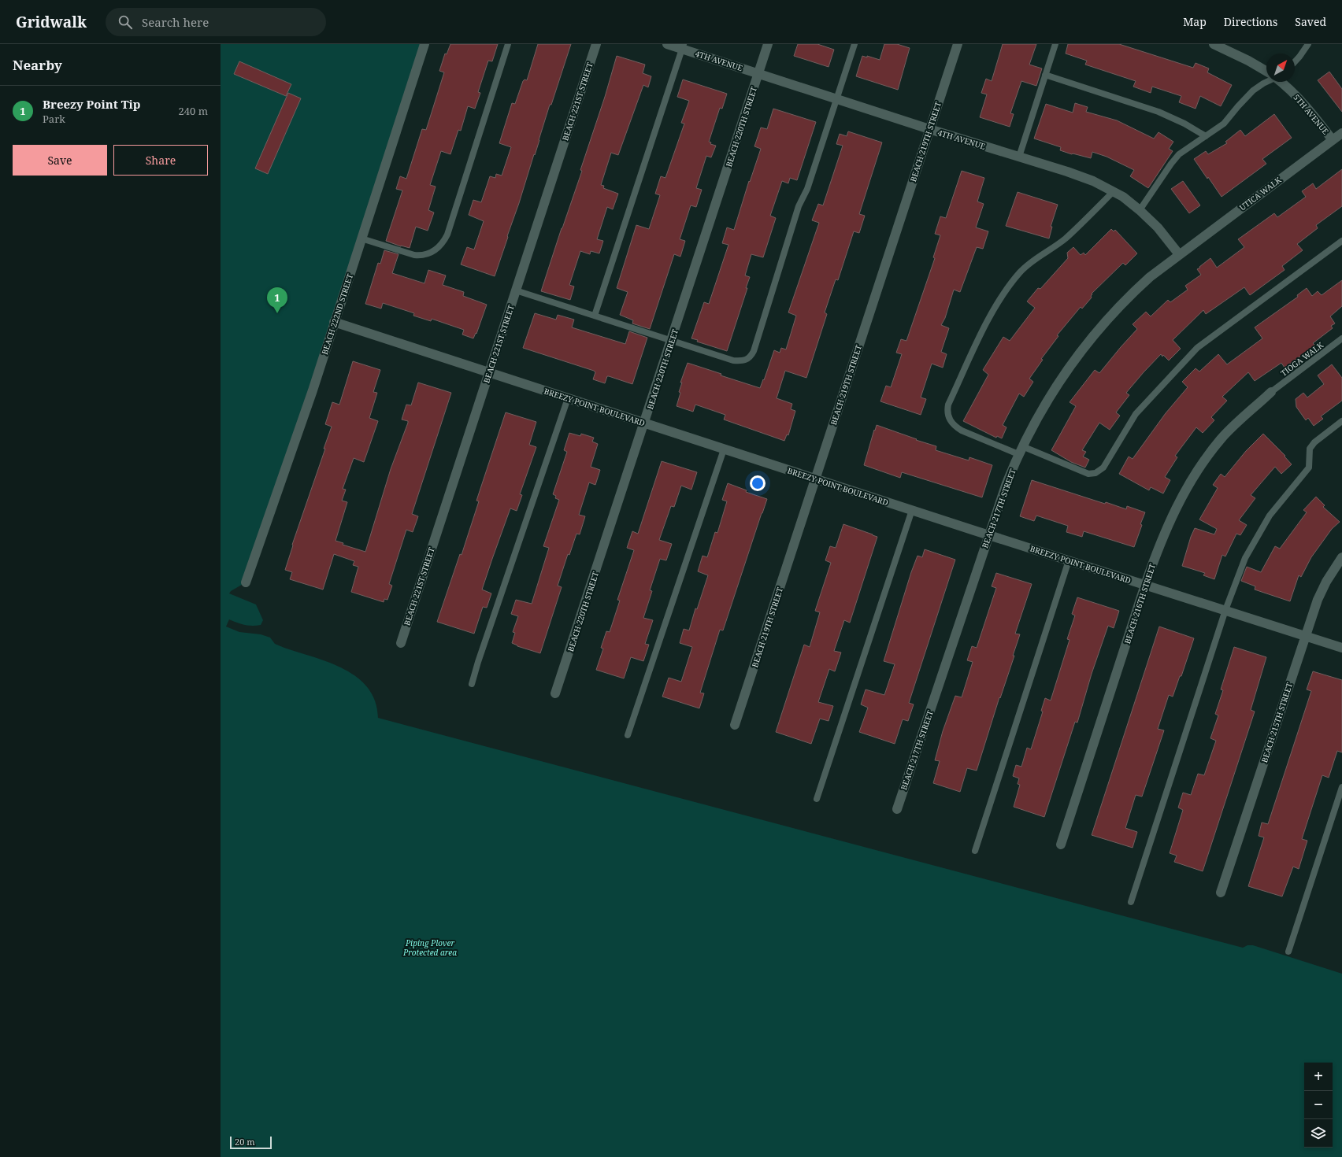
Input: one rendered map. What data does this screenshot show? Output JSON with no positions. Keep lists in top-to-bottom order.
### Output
{
  "streets": {
    "street": [
      "4TH AVENUE",
      "BEACH 221ST STREET",
      "5TH AVENUE",
      "BEACH 220TH STREET",
      "BEACH 219TH STREET",
      "UTICA WALK",
      "BEACH 222ND STREET",
      "BREEZY POINT BOULEVARD",
      "BEACH 217TH STREET",
      "BEACH 216TH STREET",
      "BEACH 215TH STREET"
    ],
    "lane": ["TIOGA WALK"]
  },
  "crossings": [
    ["4TH AVENUE", "BEACH 220TH STREET"],
    ["4TH AVENUE", "BEACH 219TH STREET"],
    ["4TH AVENUE", "UTICA WALK"],
    ["4TH AVENUE", "BEACH 217TH STREET"],
    ["BEACH 221ST STREET", "BREEZY POINT BOULEVARD"],
    ["5TH AVENUE", "UTICA WALK"],
    ["BEACH 220TH STREET", "BREEZY POINT BOULEVARD"],
    ["BEACH 219TH STREET", "BREEZY POINT BOULEVARD"],
    ["UTICA WALK", "BEACH 217TH STREET"],
    ["BEACH 222ND STREET", "BREEZY POINT BOULEVARD"],
    ["TIOGA WALK", "BEACH 216TH STREET"],
    ["BREEZY POINT BOULEVARD", "BEACH 217TH STREET"],
    ["BREEZY POINT BOULEVARD", "BEACH 216TH STREET"],
    ["BREEZY POINT BOULEVARD", "BEACH 215TH STREET"]
  ],
  "parks": ["Piping Plover Protected area"],
  "scale_bar": "20 m",
  "north": "top right",
  "page": {
    "header": "Gridwalk",
    "search": "Search here",
    "nav": ["Map", "Directions", "Saved"],
    "heading": "Nearby",
    "list": [
      {
        "mark": "1",
        "name": "Breezy Point Tip",
        "note": "Park",
        "value": "240 m"
      }
    ],
    "buttons": ["Save", "Share"],
    "pins": "1",
    "map_buttons": ["+", "−"],
    "scale": "20 m"
  }
}
